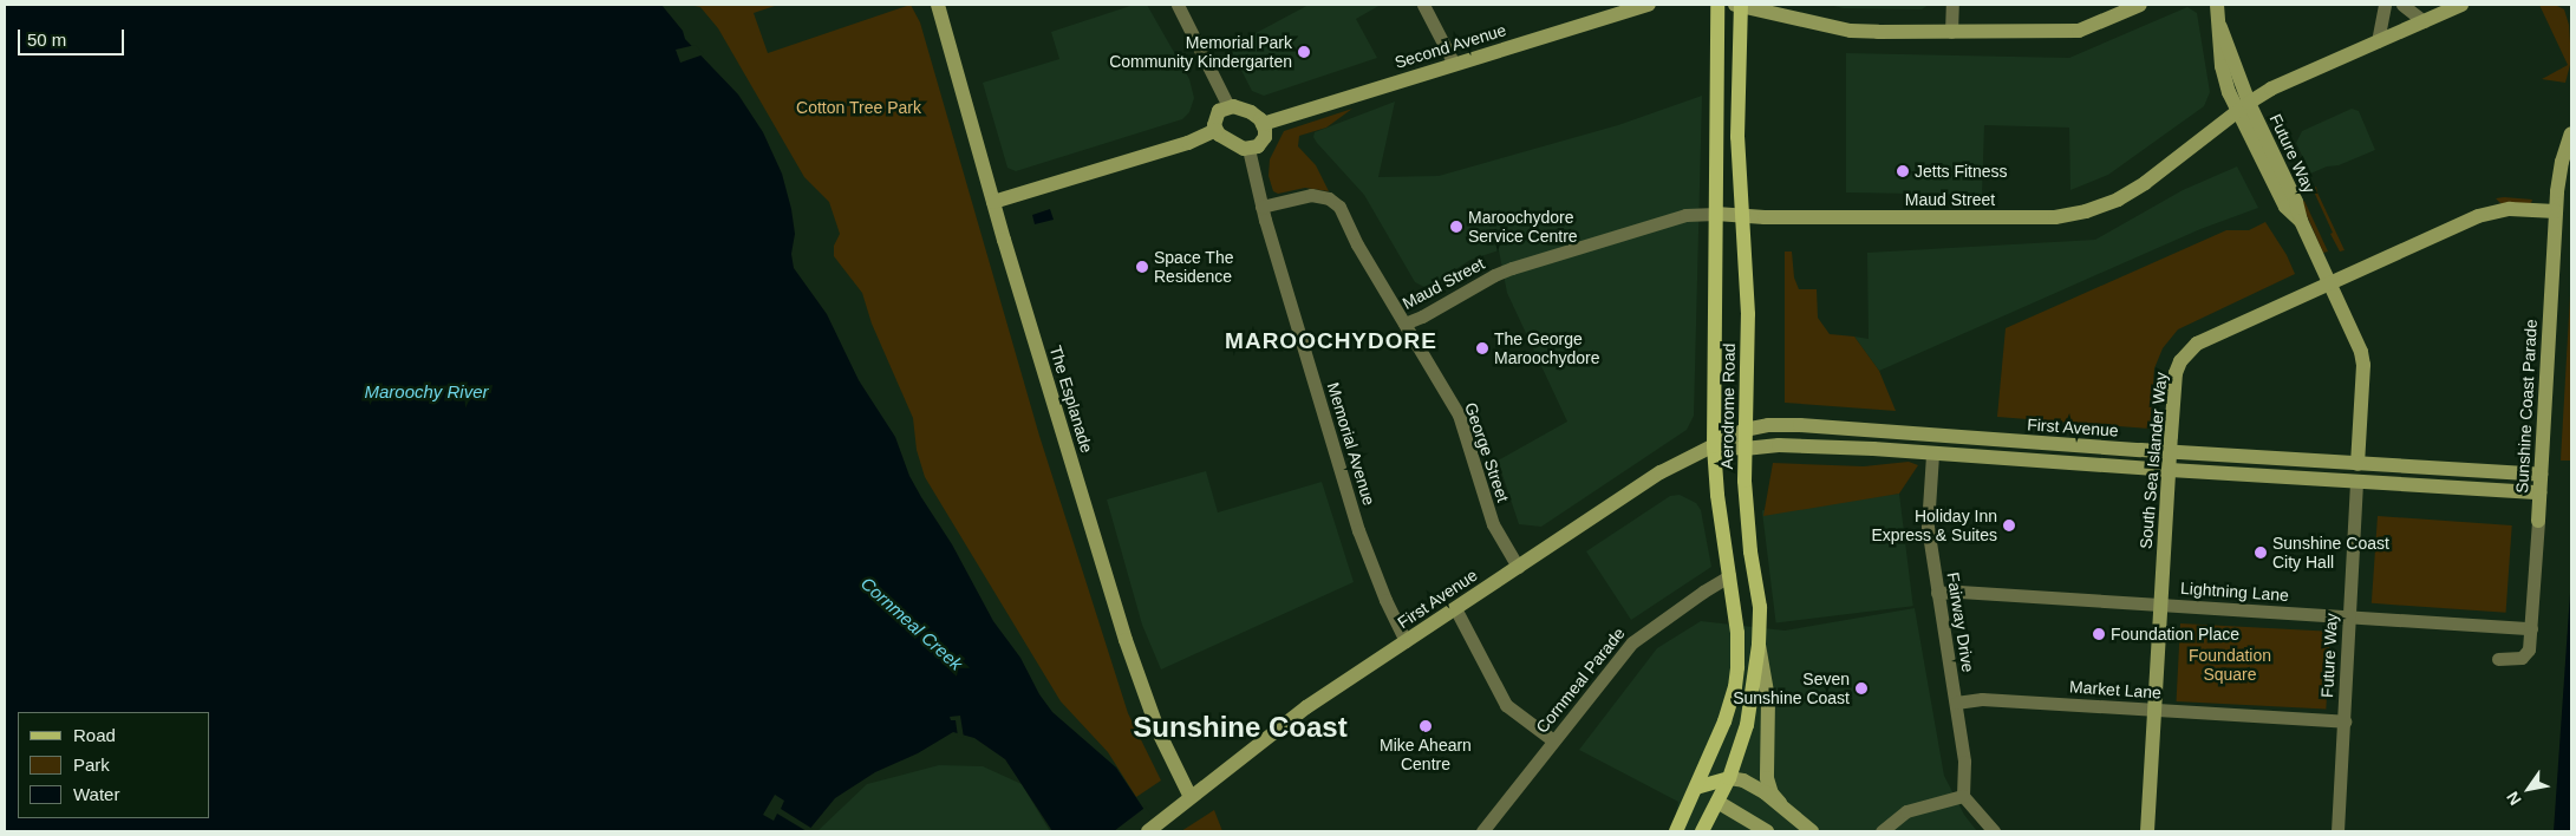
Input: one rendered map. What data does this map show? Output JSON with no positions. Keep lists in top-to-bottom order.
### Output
{
  "streets": {
    "main road": ["Aerodrome Road"],
    "street": [
      "Second Avenue",
      "Future Way",
      "Maud Street",
      "The Esplanade",
      "Sunshine Coast Parade",
      "First Avenue",
      "Memorial Avenue",
      "George Street",
      "South Sea Islander Way",
      "Lightning Lane",
      "Fairway Drive",
      "Cornmeal Parade",
      "Market Lane"
    ]
  },
  "crossings": [
    ["Second Avenue", "Memorial Avenue"],
    ["Future Way", "Maud Street"],
    ["Future Way", "First Avenue"],
    ["Future Way", "South Sea Islander Way"],
    ["Future Way", "Lightning Lane"],
    ["Future Way", "Market Lane"],
    ["Maud Street", "Aerodrome Road"],
    ["Maud Street", "George Street"],
    ["The Esplanade", "First Avenue"],
    ["Aerodrome Road", "First Avenue"],
    ["Aerodrome Road", "Cornmeal Parade"],
    ["Sunshine Coast Parade", "First Avenue"],
    ["Sunshine Coast Parade", "South Sea Islander Way"],
    ["Sunshine Coast Parade", "Lightning Lane"],
    ["First Avenue", "Memorial Avenue"],
    ["First Avenue", "George Street"],
    ["First Avenue", "South Sea Islander Way"],
    ["First Avenue", "Fairway Drive"],
    ["Memorial Avenue", "George Street"],
    ["South Sea Islander Way", "Lightning Lane"],
    ["South Sea Islander Way", "Market Lane"],
    ["Lightning Lane", "Fairway Drive"],
    ["Fairway Drive", "Market Lane"]
  ],
  "districts": ["MAROOCHYDORE", "Sunshine Coast"],
  "water": ["Maroochy River", "Cornmeal Creek"],
  "parks": ["Cotton Tree Park", "Foundation Square"],
  "places": [
    "Memorial Park Community Kindergarten",
    "Jetts Fitness",
    "Maroochydore Service Centre",
    "Space The Residence",
    "The George Maroochydore",
    "Holiday Inn Express & Suites",
    "Sunshine Coast City Hall",
    "Foundation Place",
    "Seven Sunshine Coast",
    "Mike Ahearn Centre"
  ],
  "legend": ["Road", "Park", "Water"],
  "scale_bar": "50 m",
  "north": "bottom left"
}
